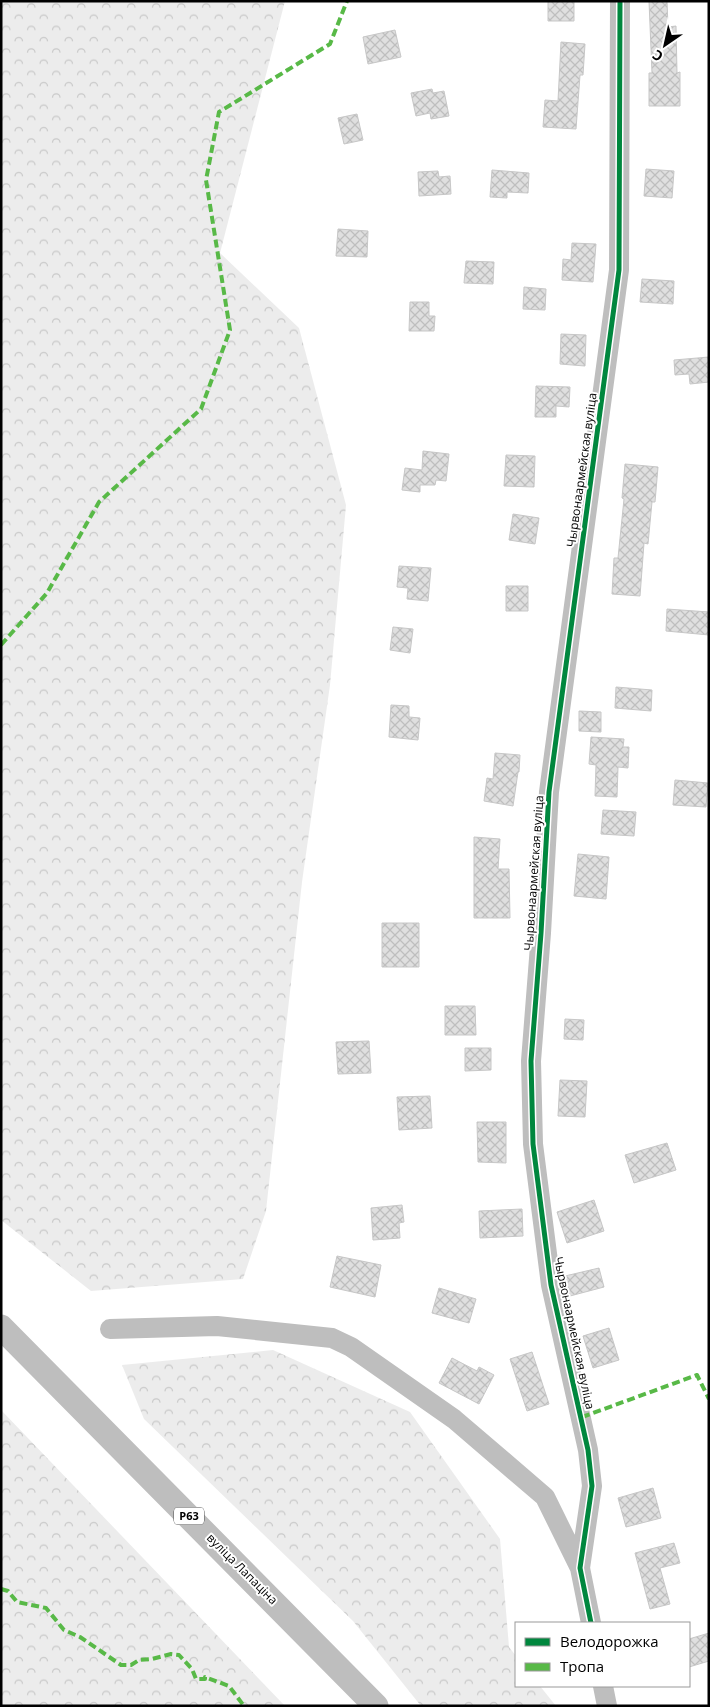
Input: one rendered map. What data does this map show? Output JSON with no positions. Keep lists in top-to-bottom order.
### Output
{
  "streets": {
    "main road": ["Р63", "вуліца Лапаціна"],
    "street": ["Чырвонаармейская вуліца"]
  },
  "legend": ["Велодорожка", "Тропа"],
  "north": "bottom left"
}
